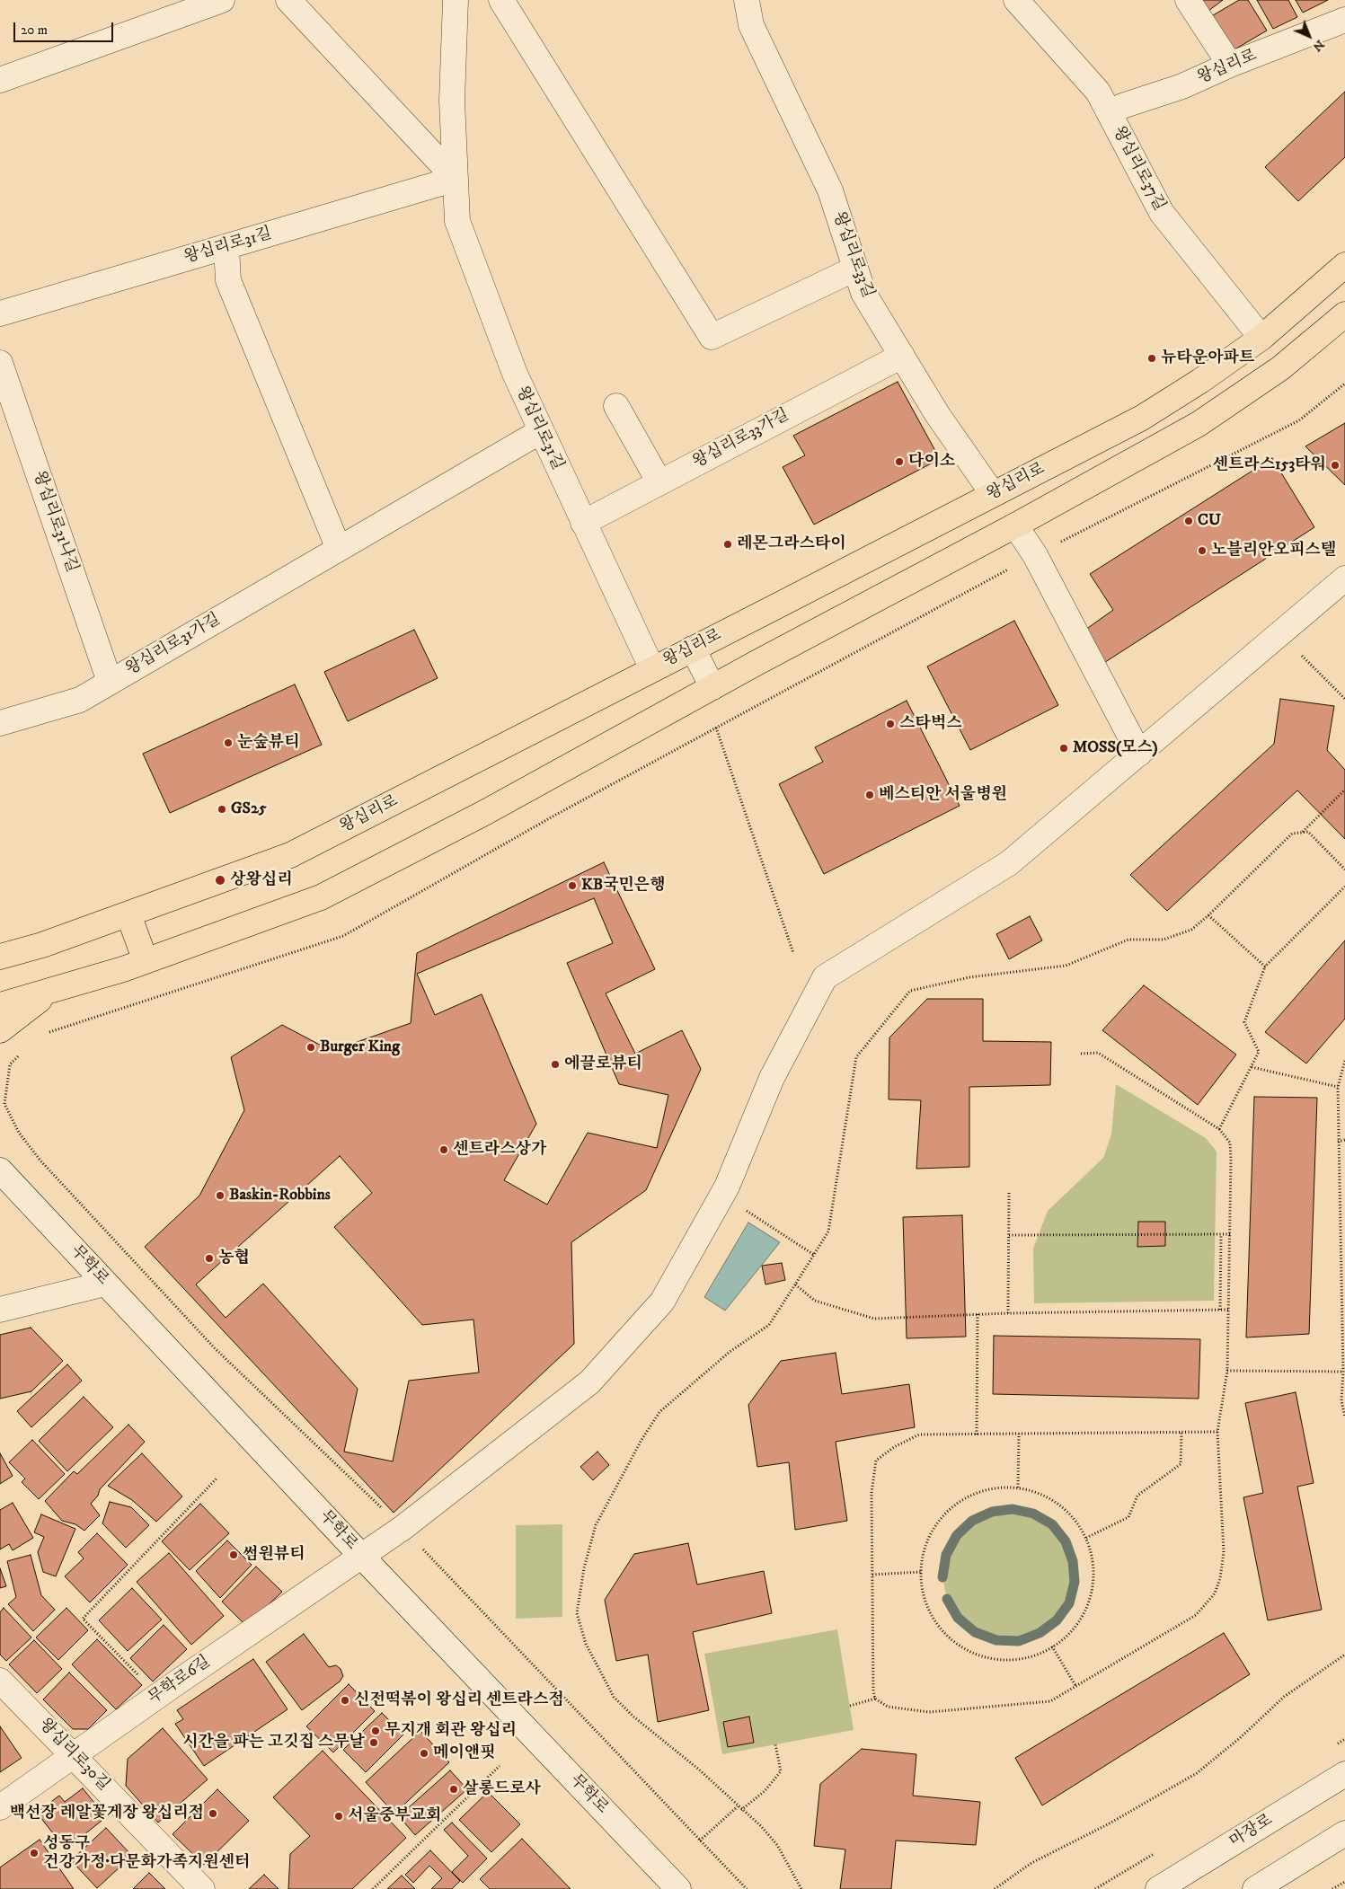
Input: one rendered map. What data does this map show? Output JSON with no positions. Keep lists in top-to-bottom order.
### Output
{
  "streets": {
    "main road": ["왕십리로"],
    "street": [
      "왕십리로37길",
      "왕십리로31길",
      "왕십리로33길",
      "왕십리로33가길",
      "왕십리로31나길",
      "왕십리로31가길",
      "무학로",
      "무학로6길",
      "왕십리로30길",
      "마장로"
    ]
  },
  "crossings": [
    ["왕십리로", "왕십리로37길"],
    ["왕십리로", "왕십리로31길"],
    ["왕십리로", "왕십리로33길"],
    ["왕십리로31길", "왕십리로33가길"],
    ["왕십리로31길", "왕십리로31가길"],
    ["왕십리로33길", "왕십리로33가길"],
    ["왕십리로31나길", "왕십리로31가길"],
    ["무학로", "무학로6길"],
    ["무학로6길", "왕십리로30길"]
  ],
  "places": [
    "뉴타운아파트",
    "다이소",
    "센트라스153타워",
    "CU",
    "레몬그라스타이",
    "노블리안오피스텔",
    "스타벅스",
    "눈숲뷰티",
    "MOSS(모스)",
    "베스티안 서울병원",
    "GS25",
    "상왕십리",
    "KB국민은행",
    "Burger King",
    "에끌로뷰티",
    "센트라스상가",
    "Baskin-Robbins",
    "농협",
    "썸원뷰티",
    "신전떡볶이 왕십리 센트라스점",
    "무지개 회관 왕십리",
    "시간을 파는 고깃집 스무날",
    "메이앤핏",
    "살롱드로사",
    "백선장 레알꽃게장 왕십리점",
    "서울중부교회",
    "성동구 건강가정·다문화가족지원센터"
  ],
  "scale_bar": "20 m",
  "north": "bottom right"
}
